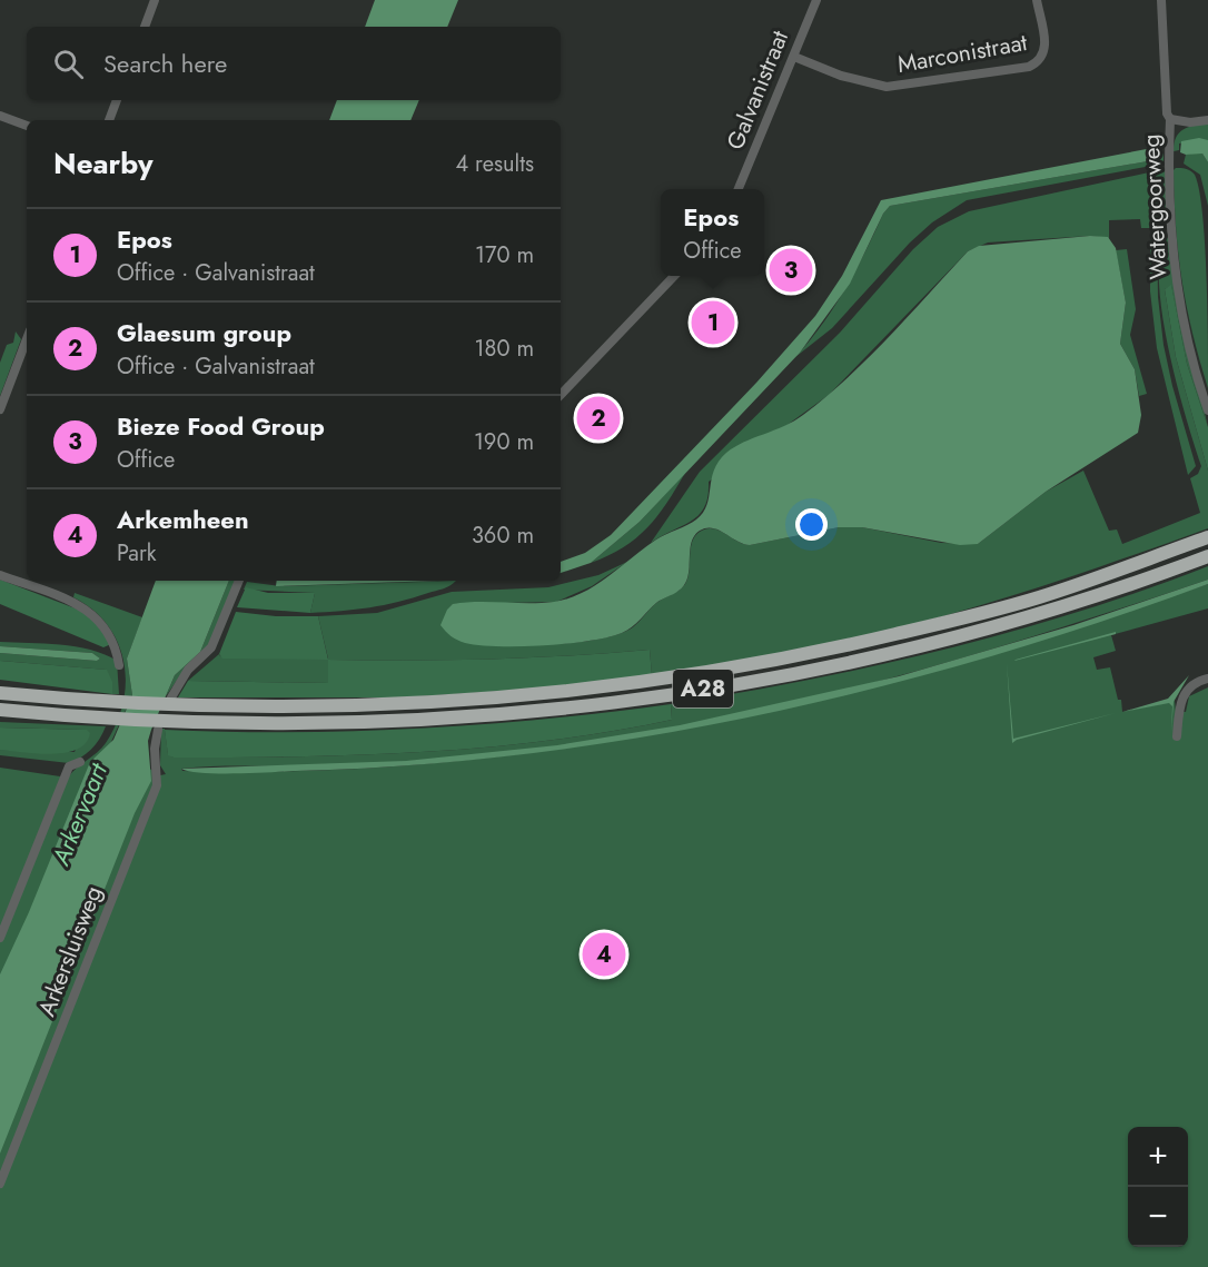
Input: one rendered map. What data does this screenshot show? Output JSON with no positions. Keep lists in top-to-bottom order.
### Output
{
  "streets": {
    "highway": ["A28"],
    "street": [
      "Marconistraat",
      "Galvanistraat",
      "Watergoorweg",
      "Arkersluisweg"
    ]
  },
  "crossings": [
    ["Marconistraat", "Galvanistraat"]
  ],
  "water": ["Arkervaart"],
  "page": {
    "search": "Search here",
    "heading": ["Nearby", "4 results"],
    "popup": ["Epos", "Office"],
    "list": [
      {
        "mark": "1",
        "name": "Epos",
        "note": "Office · Galvanistraat",
        "value": "170 m"
      },
      {
        "mark": "2",
        "name": "Glaesum group",
        "note": "Office · Galvanistraat",
        "value": "180 m"
      },
      {
        "mark": "3",
        "name": "Bieze Food Group",
        "note": "Office",
        "value": "190 m"
      },
      {
        "mark": "4",
        "name": "Arkemheen",
        "note": "Park",
        "value": "360 m"
      }
    ],
    "pins": [
      "3",
      "1",
      "2",
      "4"
    ],
    "map_buttons": ["+", "−"]
  }
}
